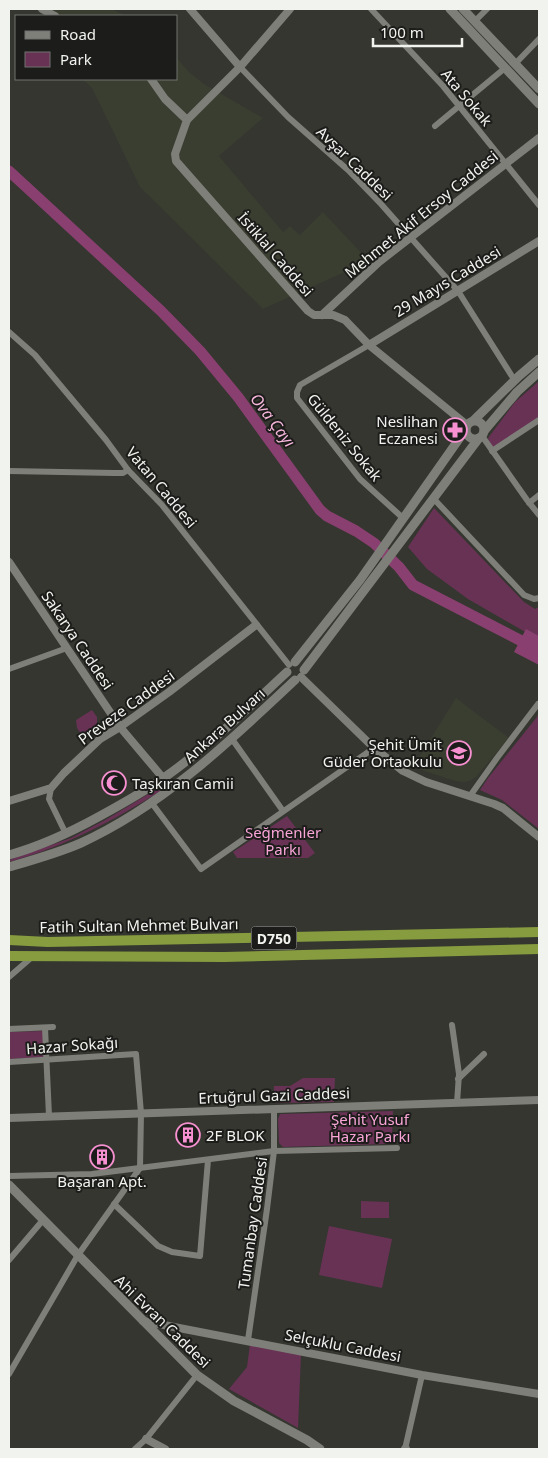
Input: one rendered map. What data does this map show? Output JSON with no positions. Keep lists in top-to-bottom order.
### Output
{
  "streets": {
    "highway": ["Fatih Sultan Mehmet Bulvarı", "D750"],
    "main road": ["Ankara Bulvarı", "Ahi Evran Caddesi"],
    "street": [
      "Ata Sokak",
      "Avşar Caddesi",
      "Mehmet Akif Ersoy Caddesi",
      "İstiklal Caddesi",
      "29 Mayıs Caddesi",
      "Güldeniz Sokak",
      "Vatan Caddesi",
      "Sakarya Caddesi",
      "Preveze Caddesi",
      "Hazar Sokağı",
      "Ertuğrul Gazi Caddesi",
      "Tumanbay Caddesi",
      "Selçuklu Caddesi"
    ]
  },
  "crossings": [
    ["Ata Sokak", "Mehmet Akif Ersoy Caddesi"],
    ["Avşar Caddesi", "Mehmet Akif Ersoy Caddesi"],
    ["Avşar Caddesi", "29 Mayıs Caddesi"],
    ["Avşar Caddesi", "Ankara Bulvarı"],
    ["Mehmet Akif Ersoy Caddesi", "İstiklal Caddesi"],
    ["İstiklal Caddesi", "29 Mayıs Caddesi"],
    ["İstiklal Caddesi", "Güldeniz Sokak"],
    ["İstiklal Caddesi", "Ankara Bulvarı"],
    ["29 Mayıs Caddesi", "Güldeniz Sokak"],
    ["Güldeniz Sokak", "Ankara Bulvarı"],
    ["Vatan Caddesi", "Preveze Caddesi"],
    ["Vatan Caddesi", "Ankara Bulvarı"],
    ["Sakarya Caddesi", "Preveze Caddesi"],
    ["Sakarya Caddesi", "Ankara Bulvarı"],
    ["Hazar Sokağı", "Ertuğrul Gazi Caddesi"],
    ["Ertuğrul Gazi Caddesi", "Tumanbay Caddesi"],
    ["Tumanbay Caddesi", "Selçuklu Caddesi"],
    ["Ahi Evran Caddesi", "Selçuklu Caddesi"]
  ],
  "water": ["Ova Çayı"],
  "parks": ["Seğmenler Parkı", "Şehit Yusuf Hazar Parkı"],
  "places": {
    "pharmacy": ["Neslihan Eczanesi"],
    "school or university": ["Şehit Ümit Güder Ortaokulu"],
    "mosque": ["Taşkıran Camii"],
    "building": ["2F BLOK", "Başaran Apt."]
  },
  "legend": ["Road", "Park"],
  "scale_bar": "100 m"
}
